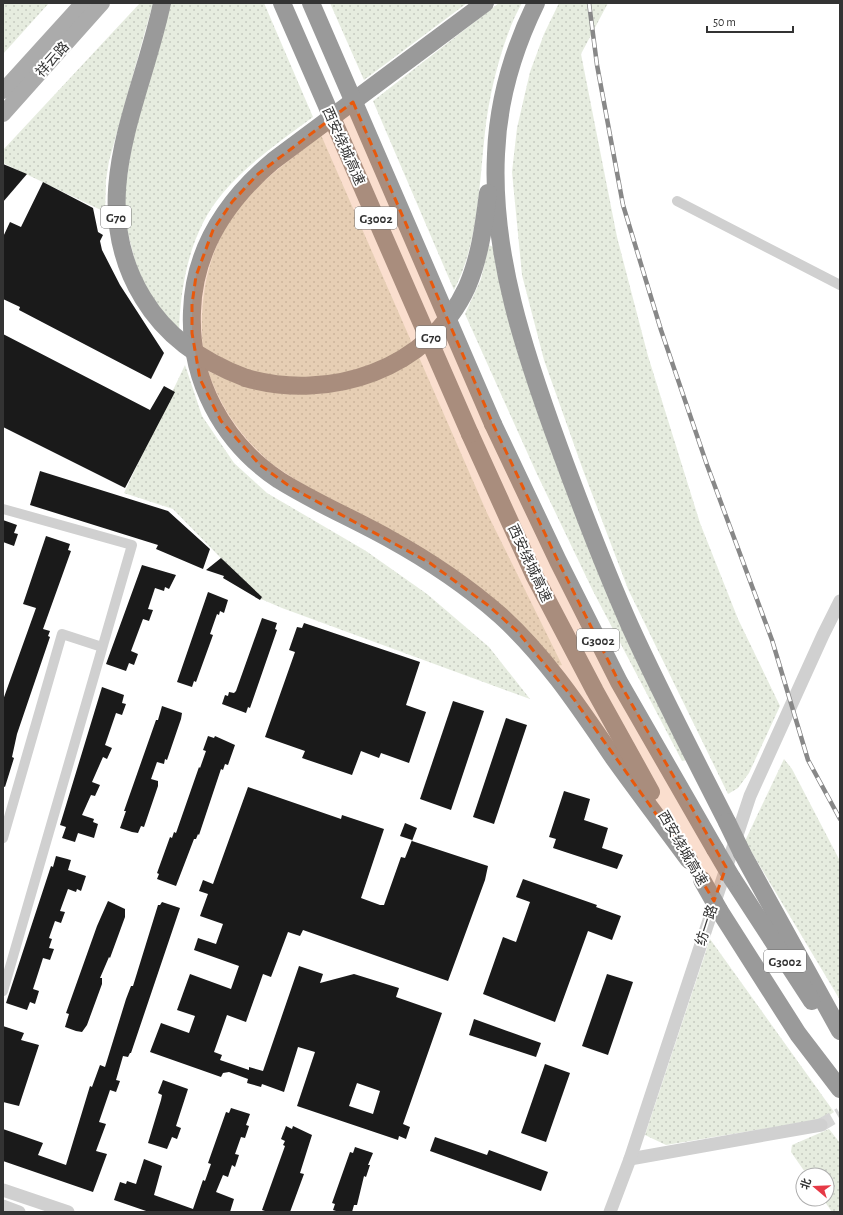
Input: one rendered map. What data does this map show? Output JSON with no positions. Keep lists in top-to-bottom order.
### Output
{
  "streets": {
    "highway": ["西安绕城高速", "G70", "G3002"],
    "main road": ["祥云路"],
    "street": ["纺一路"]
  },
  "scale_bar": "50 m",
  "north": "left"
}
